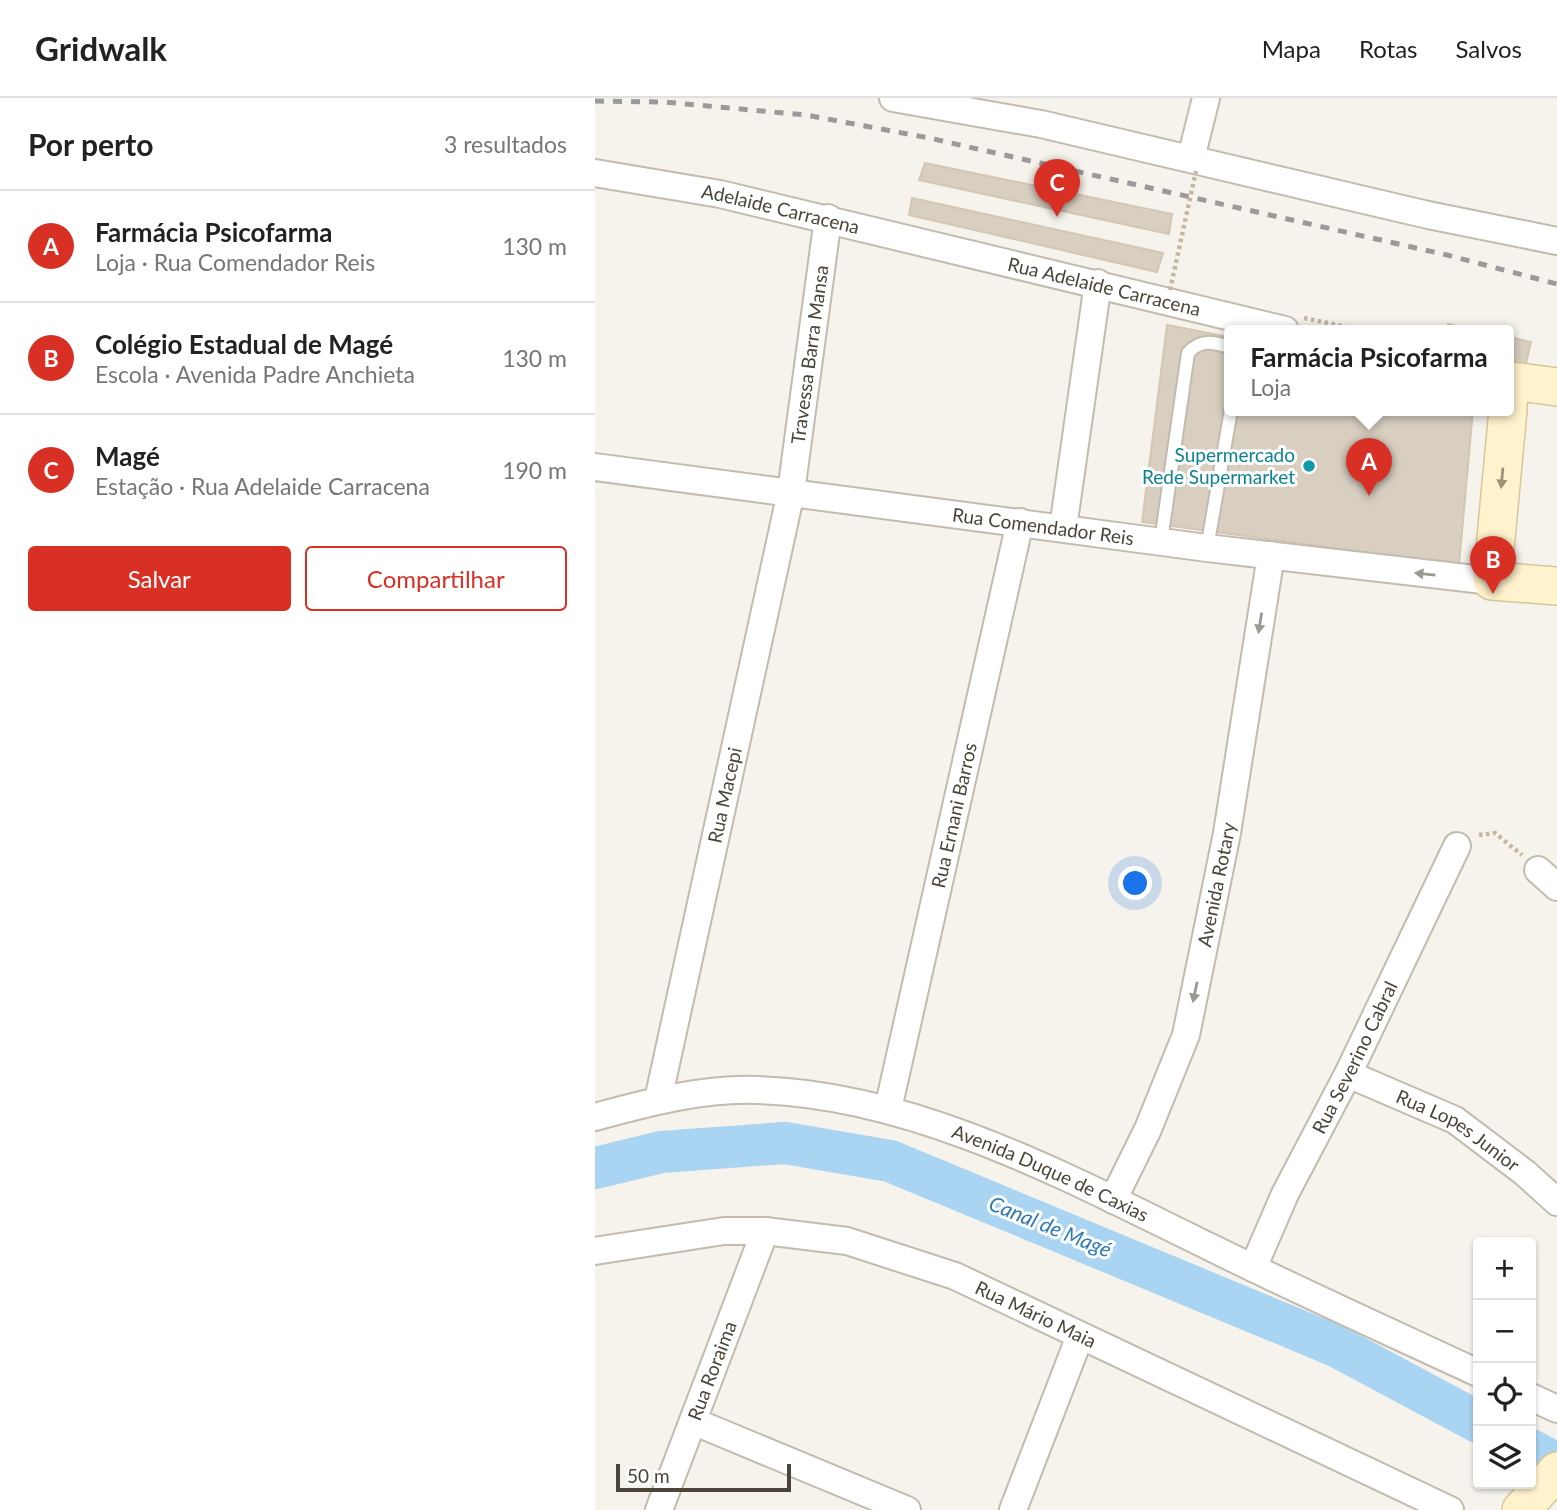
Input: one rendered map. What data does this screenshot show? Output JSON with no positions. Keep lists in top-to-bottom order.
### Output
{
  "streets": {
    "street": [
      "Adelaide Carracena",
      "Rua Adelaide Carracena",
      "Travessa Barra Mansa",
      "Rua Comendador Reis",
      "Rua Macepi",
      "Rua Ernani Barros",
      "Avenida Rotary",
      "Rua Severino Cabral",
      "Rua Lopes Junior",
      "Avenida Duque de Caxias",
      "Rua Mário Maia",
      "Rua Roraima"
    ]
  },
  "crossings": [
    ["Adelaide Carracena", "Rua Adelaide Carracena"],
    ["Adelaide Carracena", "Travessa Barra Mansa"],
    ["Travessa Barra Mansa", "Rua Comendador Reis"],
    ["Travessa Barra Mansa", "Rua Macepi"],
    ["Rua Comendador Reis", "Rua Macepi"],
    ["Rua Comendador Reis", "Rua Ernani Barros"],
    ["Rua Comendador Reis", "Avenida Rotary"],
    ["Rua Macepi", "Avenida Duque de Caxias"],
    ["Rua Ernani Barros", "Avenida Duque de Caxias"],
    ["Avenida Rotary", "Avenida Duque de Caxias"],
    ["Rua Severino Cabral", "Rua Lopes Junior"],
    ["Rua Severino Cabral", "Avenida Duque de Caxias"],
    ["Rua Mário Maia", "Rua Roraima"]
  ],
  "one_way": ["Avenida Rotary"],
  "water": ["Canal de Magé"],
  "places": ["Supermercado Rede Supermarket"],
  "scale_bar": "50 m",
  "page": {
    "header": "Gridwalk",
    "nav": ["Mapa", "Rotas", "Salvos"],
    "heading": ["Por perto", "3 resultados"],
    "pins": ["C", "A", "B"],
    "list": [
      {
        "mark": "A",
        "name": "Farmácia Psicofarma",
        "note": "Loja · Rua Comendador Reis",
        "value": "130 m"
      },
      {
        "mark": "B",
        "name": "Colégio Estadual de Magé",
        "note": "Escola · Avenida Padre Anchieta",
        "value": "130 m"
      },
      {
        "mark": "C",
        "name": "Magé",
        "note": "Estação · Rua Adelaide Carracena",
        "value": "190 m"
      }
    ],
    "popup": ["Farmácia Psicofarma", "Loja"],
    "buttons": ["Salvar", "Compartilhar"],
    "map_buttons": ["+", "−"],
    "scale": "50 m"
  }
}
